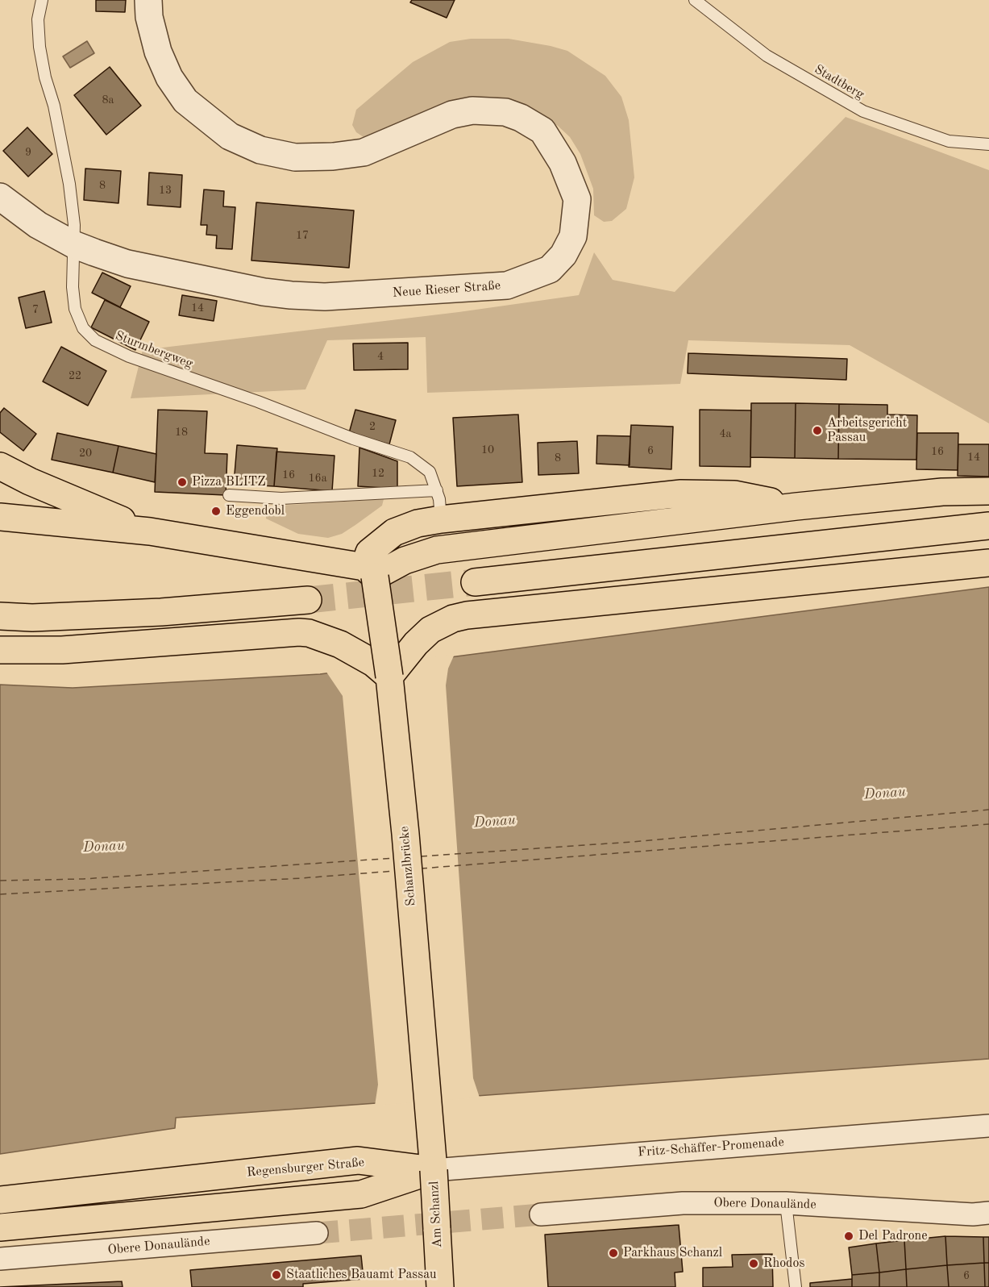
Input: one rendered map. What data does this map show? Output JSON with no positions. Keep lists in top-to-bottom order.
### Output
{
  "streets": {
    "main road": ["Schanzlbrücke", "Regensburger Straße", "Am Schanzl"],
    "street": ["Neue Rieser Straße", "Fritz-Schäffer-Promenade", "Obere Donaulände"],
    "lane": ["Stadtberg", "Sturmbergweg"]
  },
  "crossings": [
    ["Neue Rieser Straße", "Sturmbergweg"],
    ["Schanzlbrücke", "Fritz-Schäffer-Promenade"],
    ["Schanzlbrücke", "Regensburger Straße"],
    ["Schanzlbrücke", "Am Schanzl"],
    ["Fritz-Schäffer-Promenade", "Regensburger Straße"],
    ["Fritz-Schäffer-Promenade", "Am Schanzl"],
    ["Regensburger Straße", "Am Schanzl"]
  ],
  "water": ["Donau"],
  "places": [
    "Arbeitsgericht Passau",
    "Pizza BLITZ",
    "Eggendobl",
    "Del Padrone",
    "Parkhaus Schanzl",
    "Rhodos",
    "Staatliches Bauamt Passau"
  ],
  "house_numbers": [
    "8a",
    "9",
    "8",
    "13",
    "17",
    "14",
    "7",
    "4",
    "22",
    "2",
    "18",
    "4a",
    "10",
    "6",
    "16",
    "20",
    "14",
    "8",
    "12",
    "16",
    "16a",
    "6"
  ]
}
